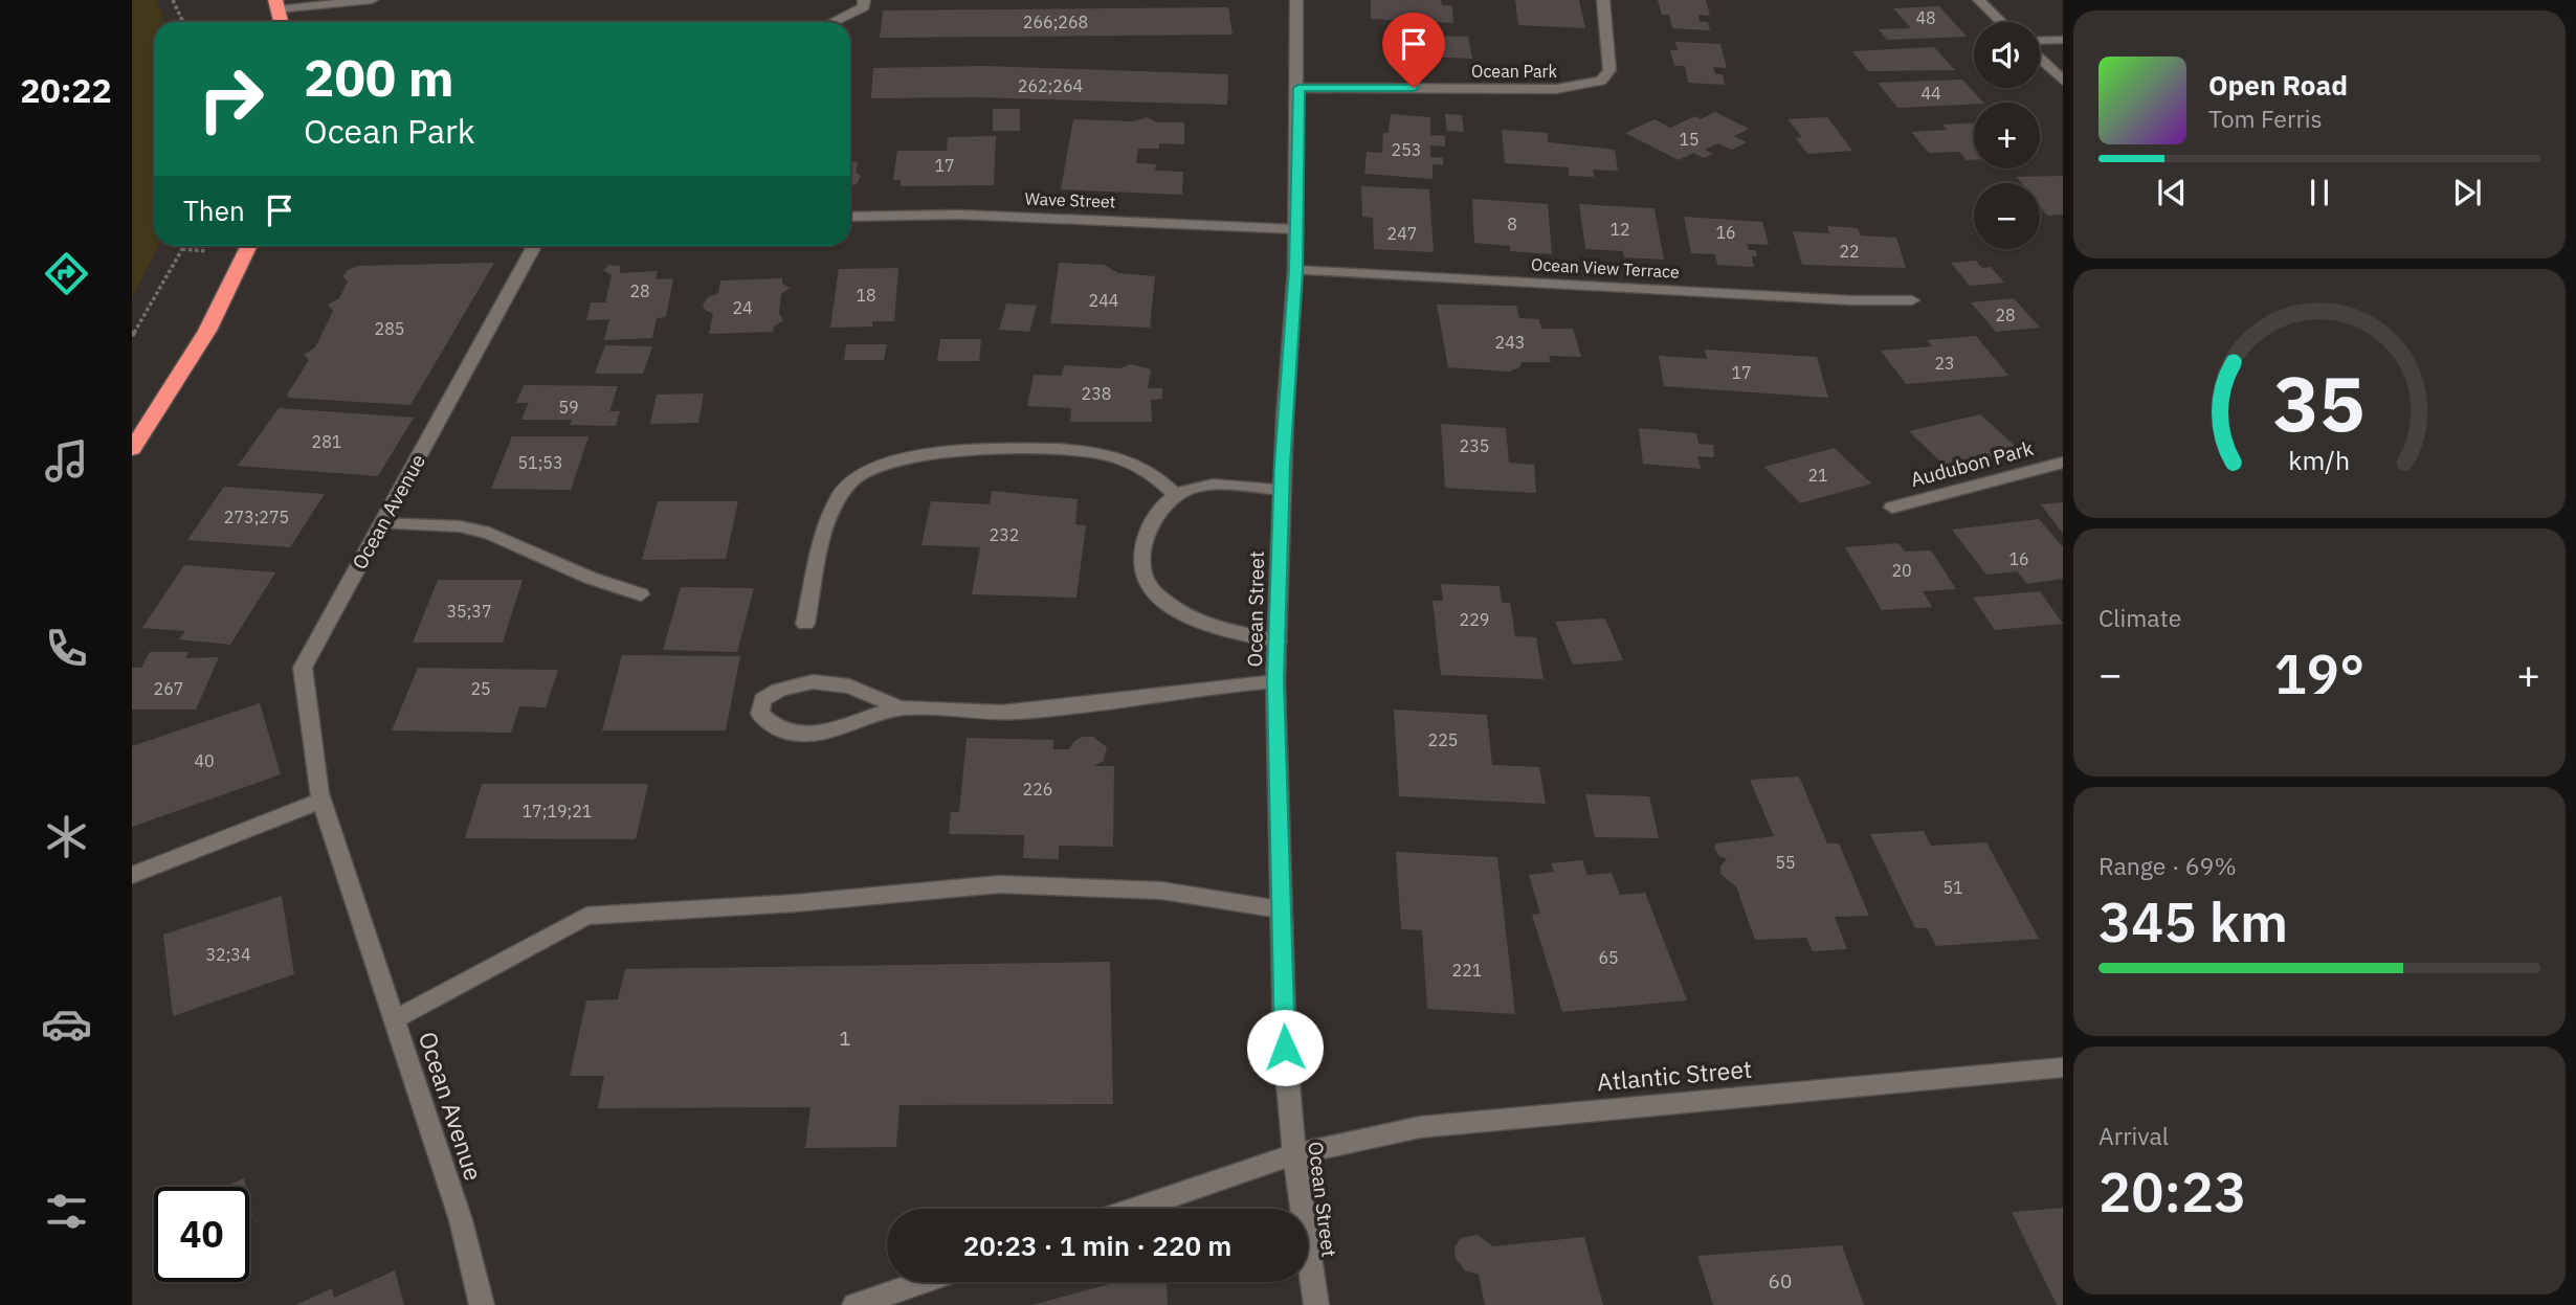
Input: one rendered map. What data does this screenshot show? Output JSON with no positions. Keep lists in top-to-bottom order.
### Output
{
  "streets": {
    "street": [
      "Ocean Park",
      "Wave Street",
      "Ocean View Terrace",
      "Audubon Park",
      "Ocean Avenue",
      "Ocean Street",
      "Atlantic Street"
    ]
  },
  "crossings": [
    ["Ocean Park", "Ocean Street"],
    ["Wave Street", "Ocean Street"],
    ["Ocean View Terrace", "Ocean Street"],
    ["Ocean Street", "Atlantic Street"]
  ],
  "house_numbers": [
    "48",
    "266;268",
    "262;264",
    "44",
    "15",
    "253",
    "17",
    "8",
    "12",
    "16",
    "247",
    "22",
    "28",
    "18",
    "244",
    "24",
    "28",
    "285",
    "243",
    "23",
    "17",
    "238",
    "59",
    "281",
    "235",
    "51;53",
    "21",
    "273;275",
    "232",
    "16",
    "20",
    "35;37",
    "229",
    "267",
    "25",
    "225",
    "40",
    "226",
    "17;19;21",
    "55",
    "51",
    "32;34",
    "65",
    "221",
    "1",
    "60"
  ],
  "page": {
    "tabs": "20:22",
    "map_buttons": ["+", "−"],
    "turn": ["200 m", "Ocean Park"],
    "song": ["Open Road", "Tom Ferris"],
    "then": "Then",
    "tile": [
      "Climate",
      ["Range · 69%", "345 km"],
      ["Arrival", "20:23"]
    ],
    "heat": ["−", "19°", "+"],
    "limit": "40",
    "trip": "20:23 · 1 min · 220 m",
    "gauge": ["35", "km/h"]
  }
}
